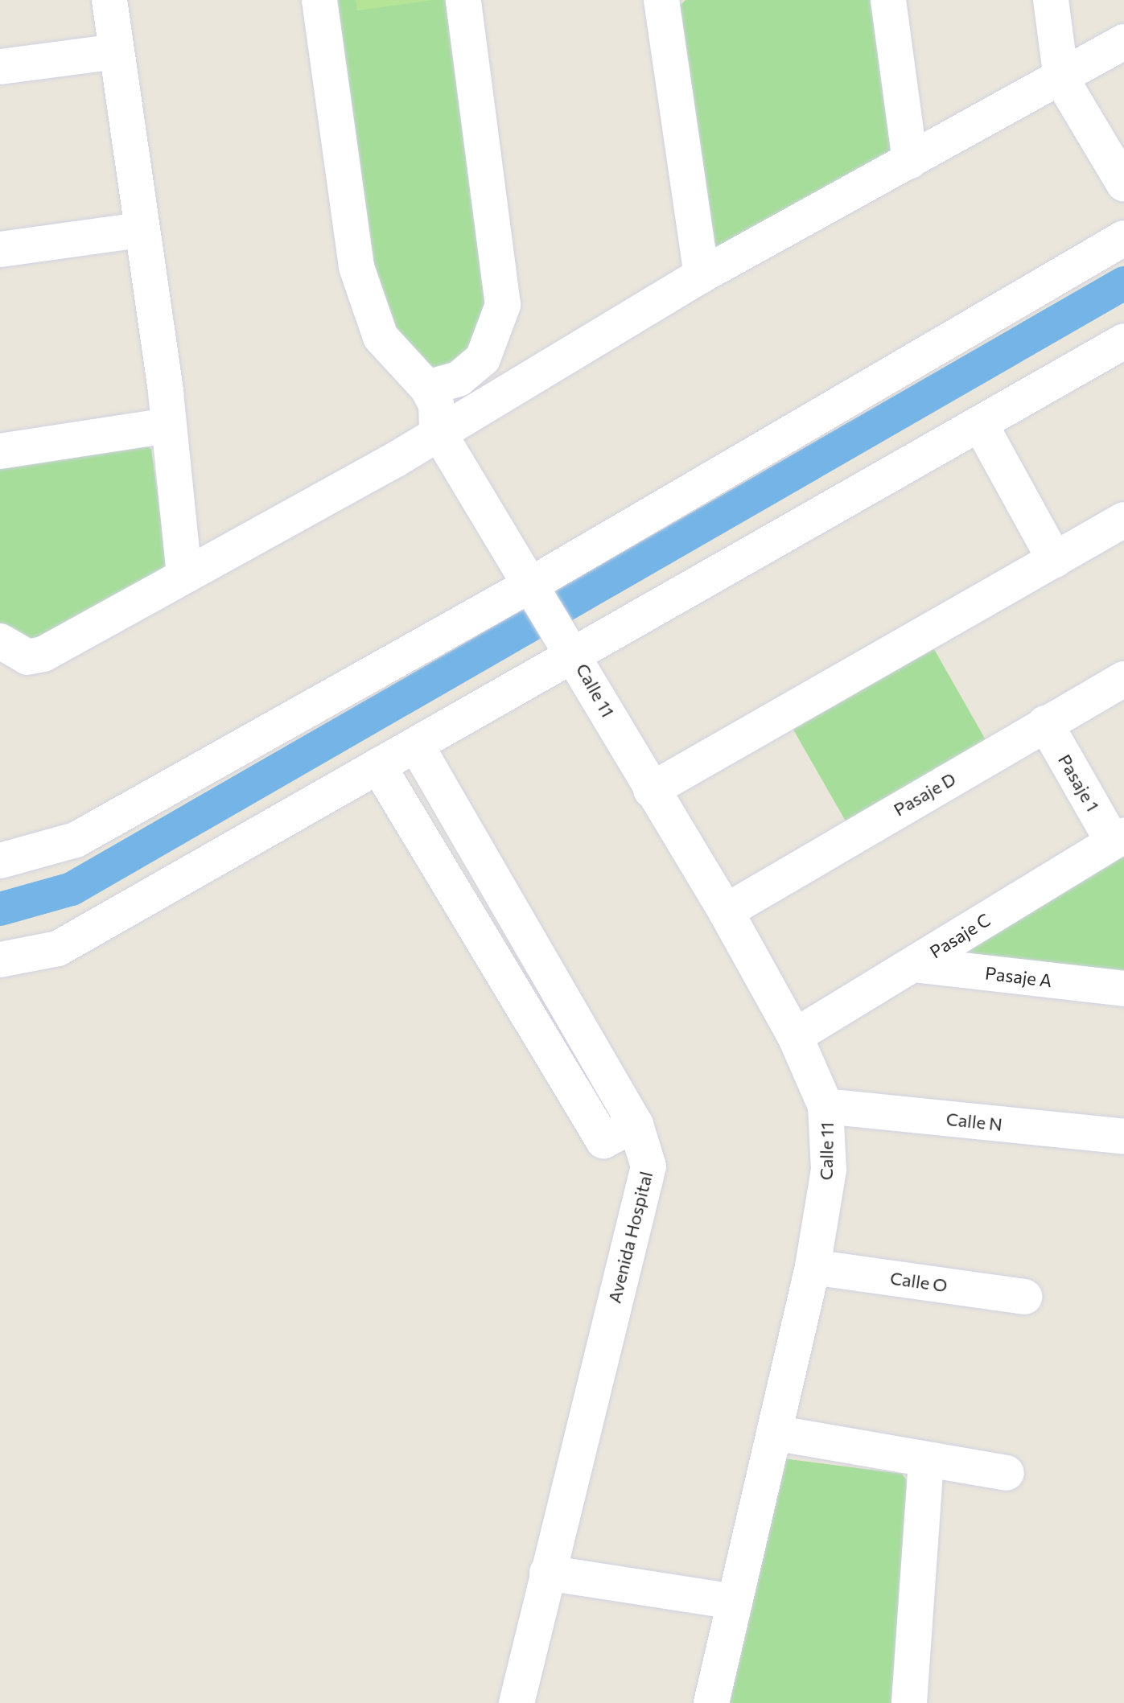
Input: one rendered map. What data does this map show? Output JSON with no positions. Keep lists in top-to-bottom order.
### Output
{
  "streets": {
    "street": [
      "Calle 11",
      "Pasaje 1",
      "Pasaje D",
      "Pasaje C",
      "Pasaje A",
      "Calle N",
      "Avenida Hospital",
      "Calle O"
    ]
  },
  "crossings": [
    ["Calle 11", "Pasaje D"],
    ["Calle 11", "Pasaje C"],
    ["Calle 11", "Calle N"],
    ["Calle 11", "Calle O"],
    ["Pasaje 1", "Pasaje D"],
    ["Pasaje 1", "Pasaje C"],
    ["Pasaje C", "Pasaje A"]
  ]
}
